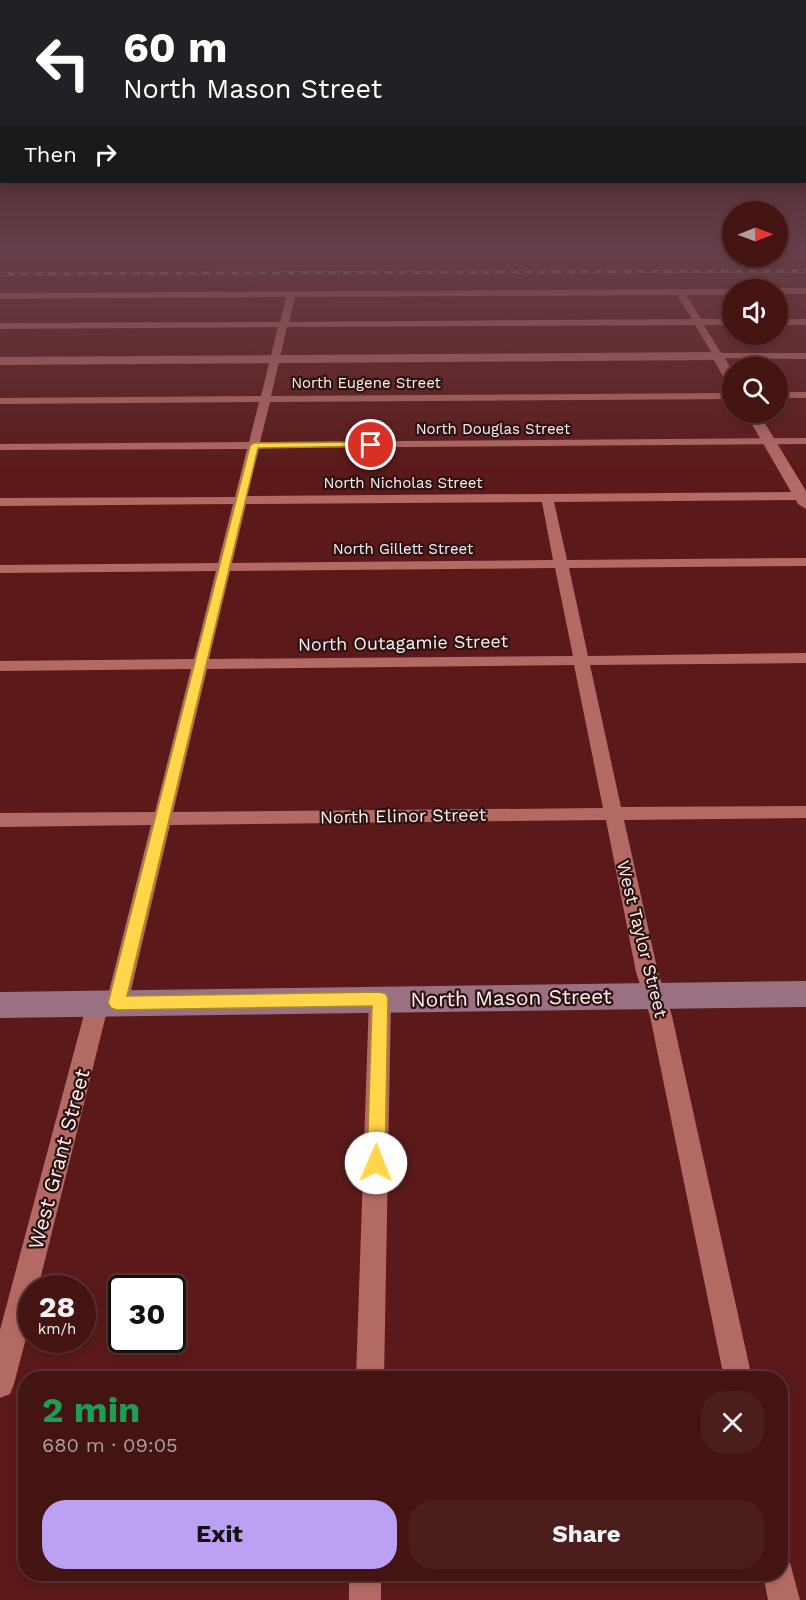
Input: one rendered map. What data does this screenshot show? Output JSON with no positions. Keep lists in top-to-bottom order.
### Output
{
  "streets": {
    "main road": ["North Mason Street"],
    "street": [
      "North Eugene Street",
      "North Douglas Street",
      "North Nicholas Street",
      "North Gillett Street",
      "North Outagamie Street",
      "North Elinor Street",
      "West Taylor Street",
      "West Grant Street"
    ]
  },
  "crossings": [
    ["North Eugene Street", "West Grant Street"],
    ["North Douglas Street", "West Grant Street"],
    ["North Nicholas Street", "West Taylor Street"],
    ["North Nicholas Street", "West Grant Street"],
    ["North Gillett Street", "West Taylor Street"],
    ["North Gillett Street", "West Grant Street"],
    ["North Outagamie Street", "West Taylor Street"],
    ["North Outagamie Street", "West Grant Street"],
    ["North Elinor Street", "West Taylor Street"],
    ["North Elinor Street", "West Grant Street"],
    ["West Taylor Street", "North Mason Street"],
    ["North Mason Street", "West Grant Street"]
  ],
  "north": "right",
  "page": {
    "turn": ["60 m", "North Mason Street"],
    "then": "Then",
    "speed": "28 km/h",
    "limit": "30",
    "heading": ["2 min", "680 m · 09:05"],
    "buttons": ["Exit", "Share"]
  }
}
